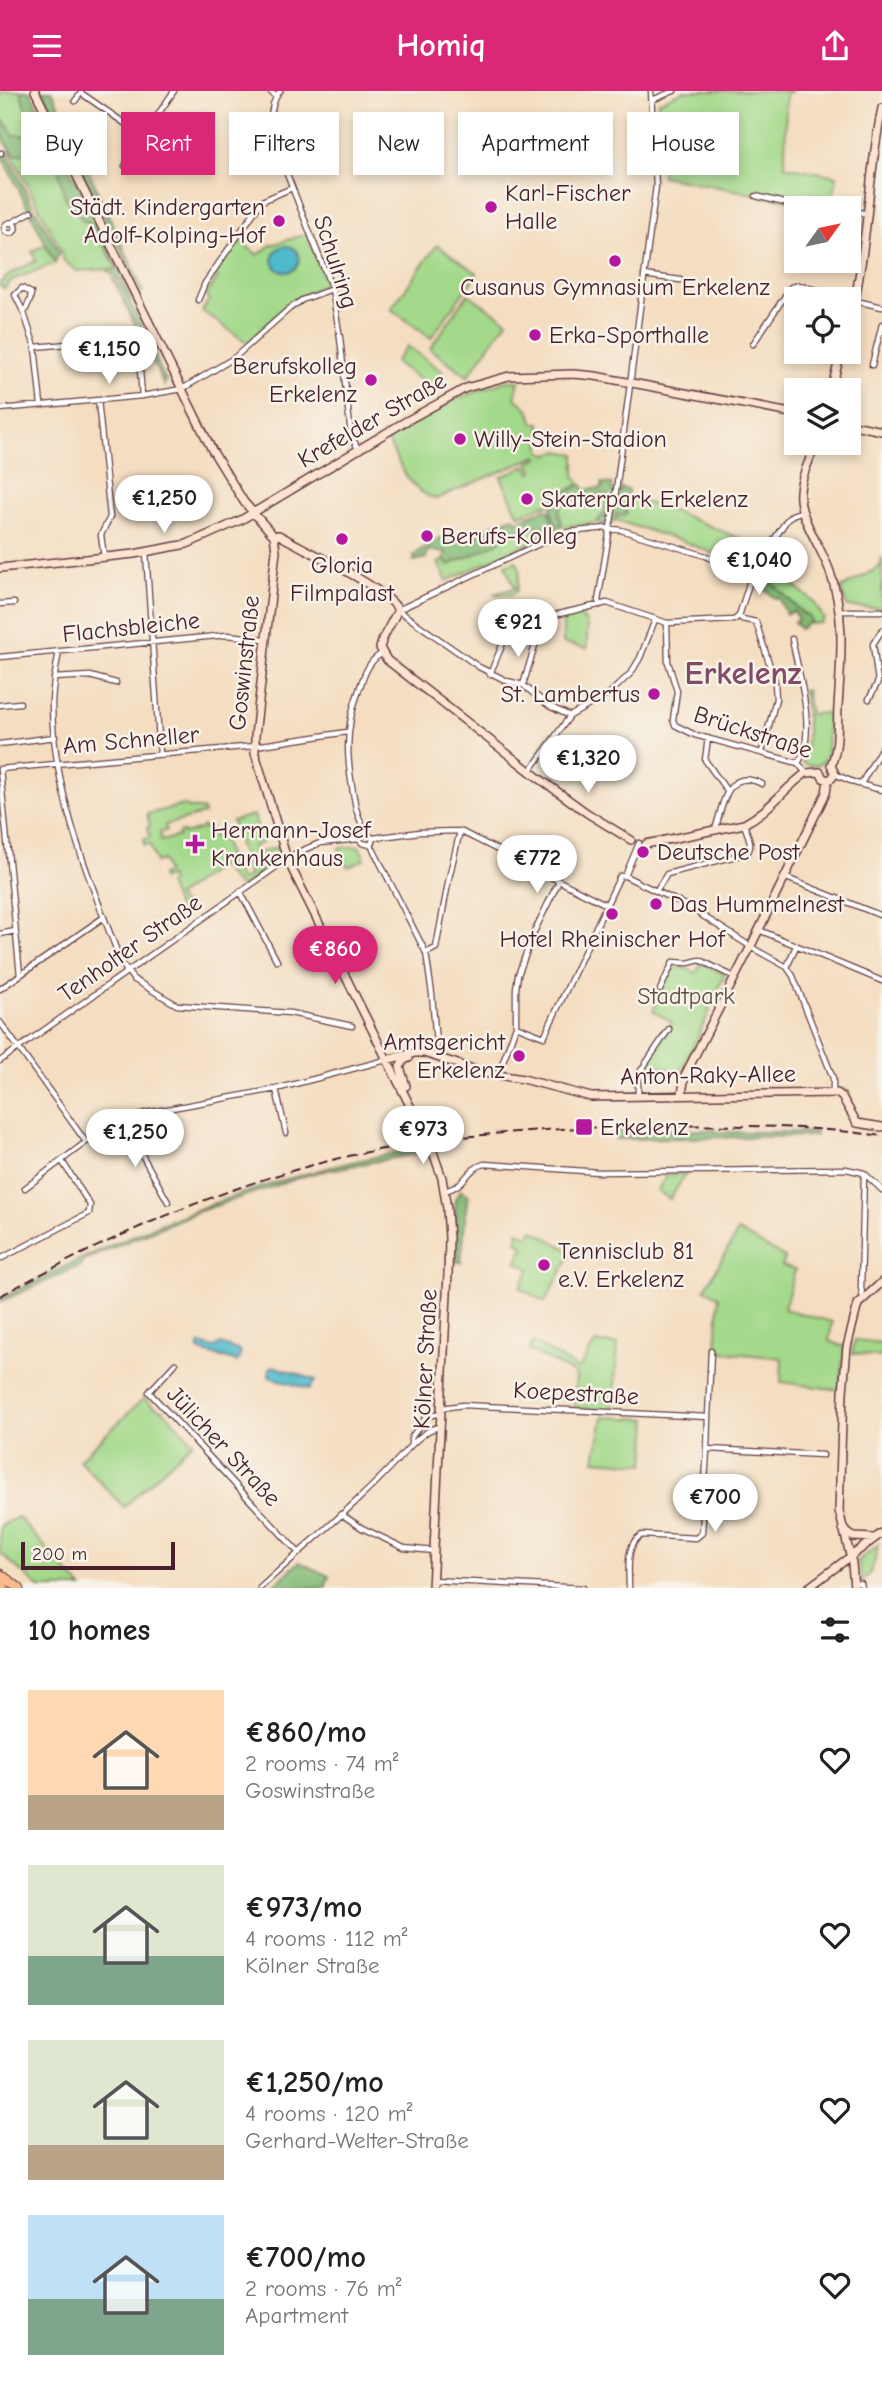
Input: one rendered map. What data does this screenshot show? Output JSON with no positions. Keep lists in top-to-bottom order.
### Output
{
  "streets": {
    "main road": [
      "Krefelder Straße",
      "Goswinstraße",
      "Brückstraße",
      "Anton-Raky-Allee",
      "Kölner Straße"
    ],
    "street": [
      "Schulring",
      "Flachsbleiche",
      "Am Schneller",
      "Tenholter Straße",
      "Koepestraße",
      "Jülicher Straße"
    ]
  },
  "crossings": [
    ["Schulring", "Krefelder Straße"],
    ["Flachsbleiche", "Goswinstraße"],
    ["Goswinstraße", "Am Schneller"],
    ["Goswinstraße", "Tenholter Straße"],
    ["Goswinstraße", "Kölner Straße"],
    ["Kölner Straße", "Koepestraße"]
  ],
  "districts": ["Erkelenz"],
  "parks": ["Stadtpark"],
  "places": {
    "other": [
      "Karl-Fischer Halle",
      "Städt. Kindergarten Adolf-Kolping-Hof",
      "Cusanus Gymnasium Erkelenz",
      "Erka-Sporthalle",
      "Berufskolleg Erkelenz",
      "Willy-Stein-Stadion",
      "Skaterpark Erkelenz",
      "Berufs-Kolleg",
      "Gloria Filmpalast",
      "St. Lambertus",
      "Deutsche Post",
      "Das Hummelnest",
      "Hotel Rheinischer Hof",
      "Amtsgericht Erkelenz",
      "Tennisclub 81 e.V. Erkelenz"
    ],
    "health": ["Hermann-Josef Krankenhaus"],
    "transit": ["Erkelenz"]
  },
  "scale_bar": "200 m",
  "north": "top right",
  "page": {
    "header": "Homiq",
    "chip": [
      "Buy",
      "Rent",
      "Filters",
      "New",
      "Apartment",
      "House"
    ],
    "price": [
      "€1,150",
      "€1,250",
      "€1,040",
      "€921",
      "€1,320",
      "€772",
      "€860",
      "€973",
      "€1,250",
      "€700"
    ],
    "scale": "200 m",
    "heading": "10 homes",
    "list": [
      {
        "name": "€860/mo",
        "note": "2 rooms · 74 m² · Goswinstraße"
      },
      {
        "name": "€973/mo",
        "note": "4 rooms · 112 m² · Kölner Straße"
      },
      {
        "name": "€1,250/mo",
        "note": "4 rooms · 120 m² · Gerhard-Welter-Straße"
      },
      {
        "name": "€700/mo",
        "note": "2 rooms · 76 m² · Apartment"
      }
    ]
  }
}
